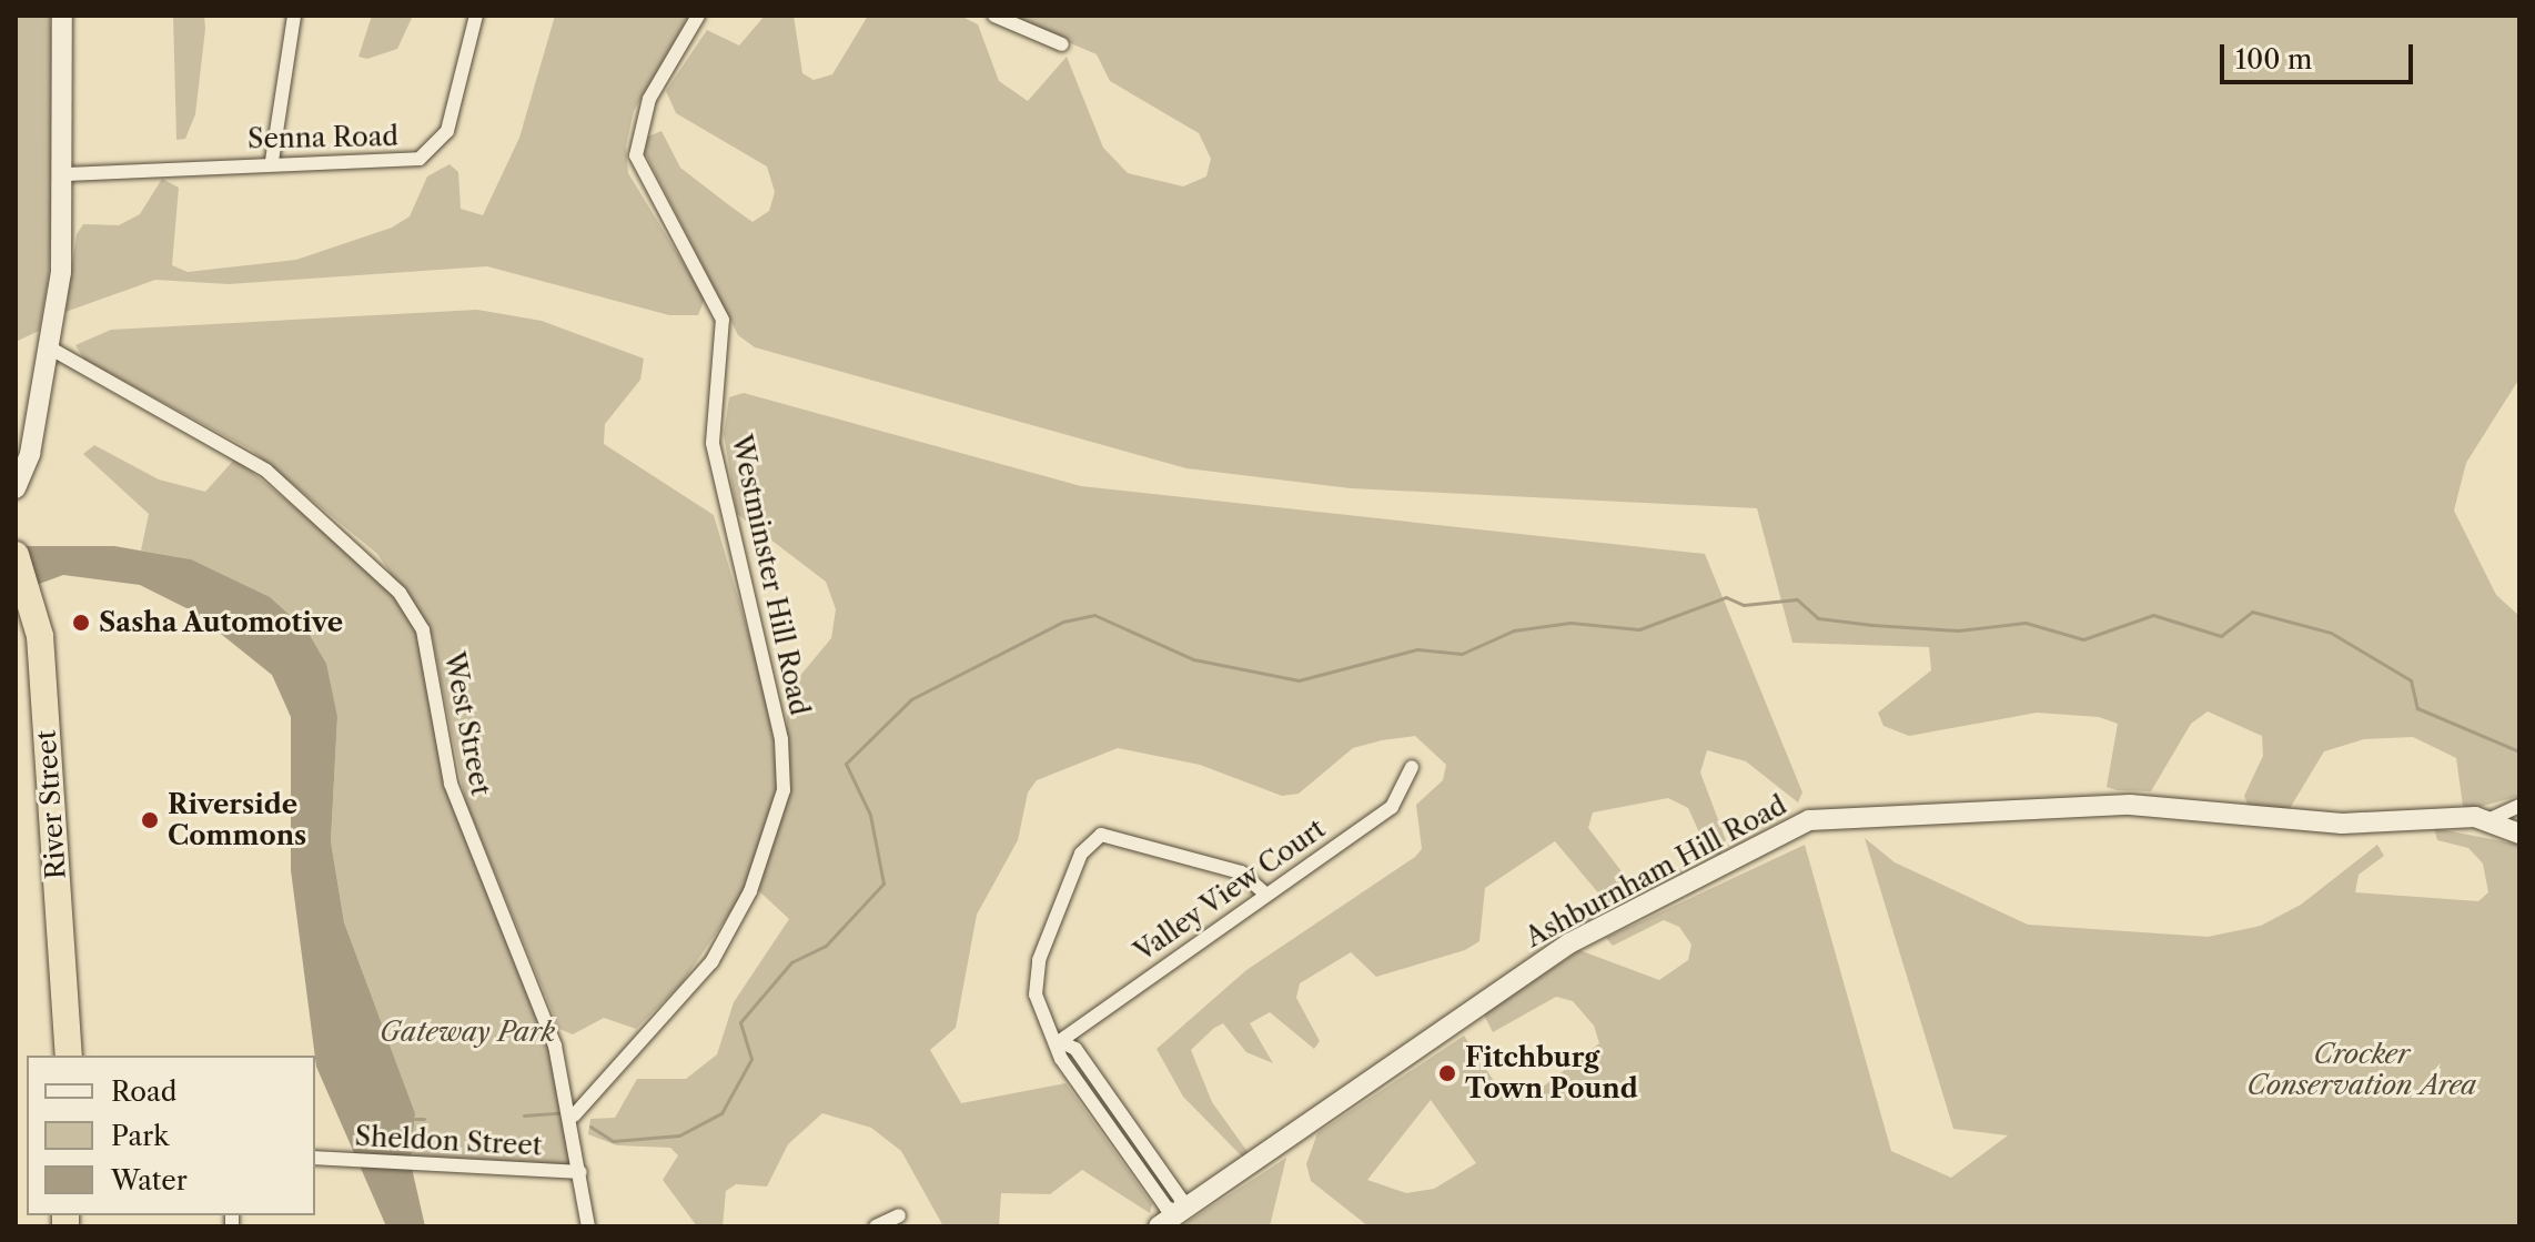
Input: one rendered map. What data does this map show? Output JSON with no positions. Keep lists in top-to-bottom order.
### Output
{
  "streets": {
    "highway": ["River Street"],
    "street": [
      "Senna Road",
      "Westminster Hill Road",
      "West Street",
      "Ashburnham Hill Road",
      "Valley View Court",
      "Sheldon Street"
    ]
  },
  "crossings": [
    ["Westminster Hill Road", "West Street"],
    ["West Street", "Sheldon Street"]
  ],
  "parks": ["Gateway Park", "Crocker Conservation Area"],
  "places": ["Sasha Automotive", "Riverside Commons", "Fitchburg Town Pound"],
  "legend": ["Road", "Park", "Water"],
  "scale_bar": "100 m"
}
